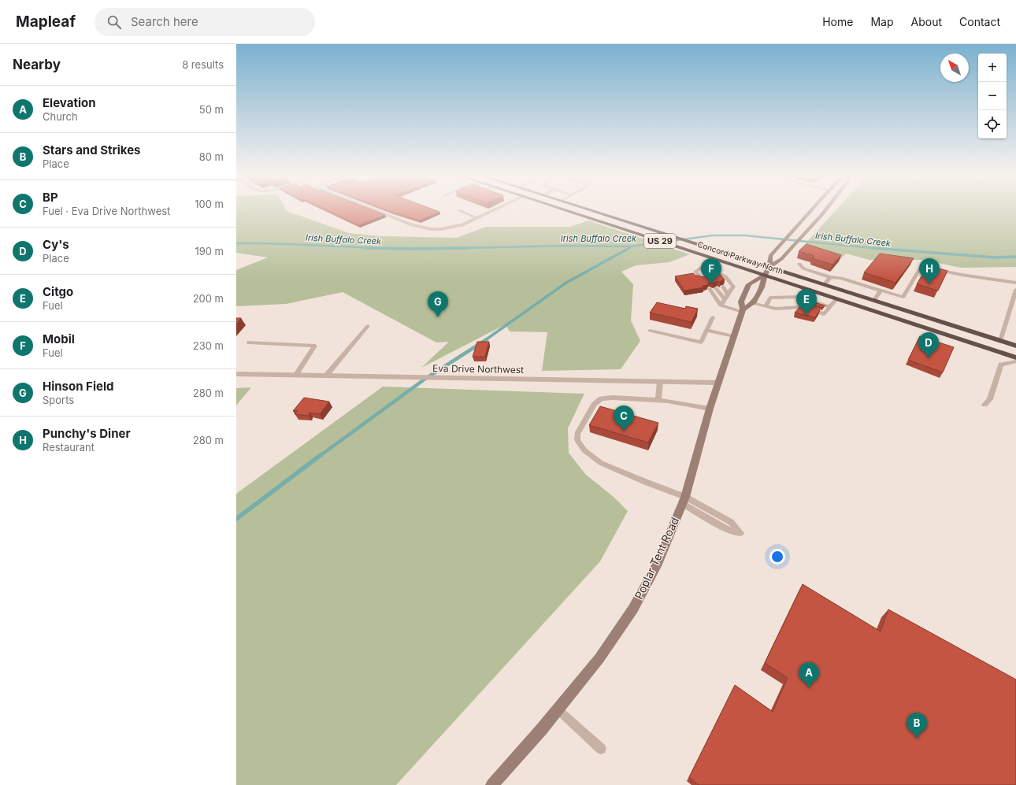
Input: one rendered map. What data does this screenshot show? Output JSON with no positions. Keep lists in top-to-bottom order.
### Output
{
  "streets": {
    "highway": ["US 29", "Concord Parkway North"],
    "main road": ["Poplar Tent Road"],
    "street": ["Eva Drive Northwest"]
  },
  "crossings": [
    ["Concord Parkway North", "Poplar Tent Road"],
    ["Eva Drive Northwest", "Poplar Tent Road"]
  ],
  "water": ["Irish Buffalo Creek"],
  "north": "top left",
  "page": {
    "header": "Mapleaf",
    "search": "Search here",
    "nav": [
      "Home",
      "Map",
      "About",
      "Contact"
    ],
    "heading": ["Nearby", "8 results"],
    "map_buttons": ["+", "−"],
    "list": [
      {
        "mark": "A",
        "name": "Elevation",
        "note": "Church",
        "value": "50 m"
      },
      {
        "mark": "B",
        "name": "Stars and Strikes",
        "note": "Place",
        "value": "80 m"
      },
      {
        "mark": "C",
        "name": "BP",
        "note": "Fuel · Eva Drive Northwest",
        "value": "100 m"
      },
      {
        "mark": "D",
        "name": "Cy's",
        "note": "Place",
        "value": "190 m"
      },
      {
        "mark": "E",
        "name": "Citgo",
        "note": "Fuel",
        "value": "200 m"
      },
      {
        "mark": "F",
        "name": "Mobil",
        "note": "Fuel",
        "value": "230 m"
      },
      {
        "mark": "G",
        "name": "Hinson Field",
        "note": "Sports",
        "value": "280 m"
      },
      {
        "mark": "H",
        "name": "Punchy's Diner",
        "note": "Restaurant",
        "value": "280 m"
      }
    ],
    "pins": [
      "F",
      "H",
      "E",
      "G",
      "D",
      "C",
      "A",
      "B"
    ]
  }
}
